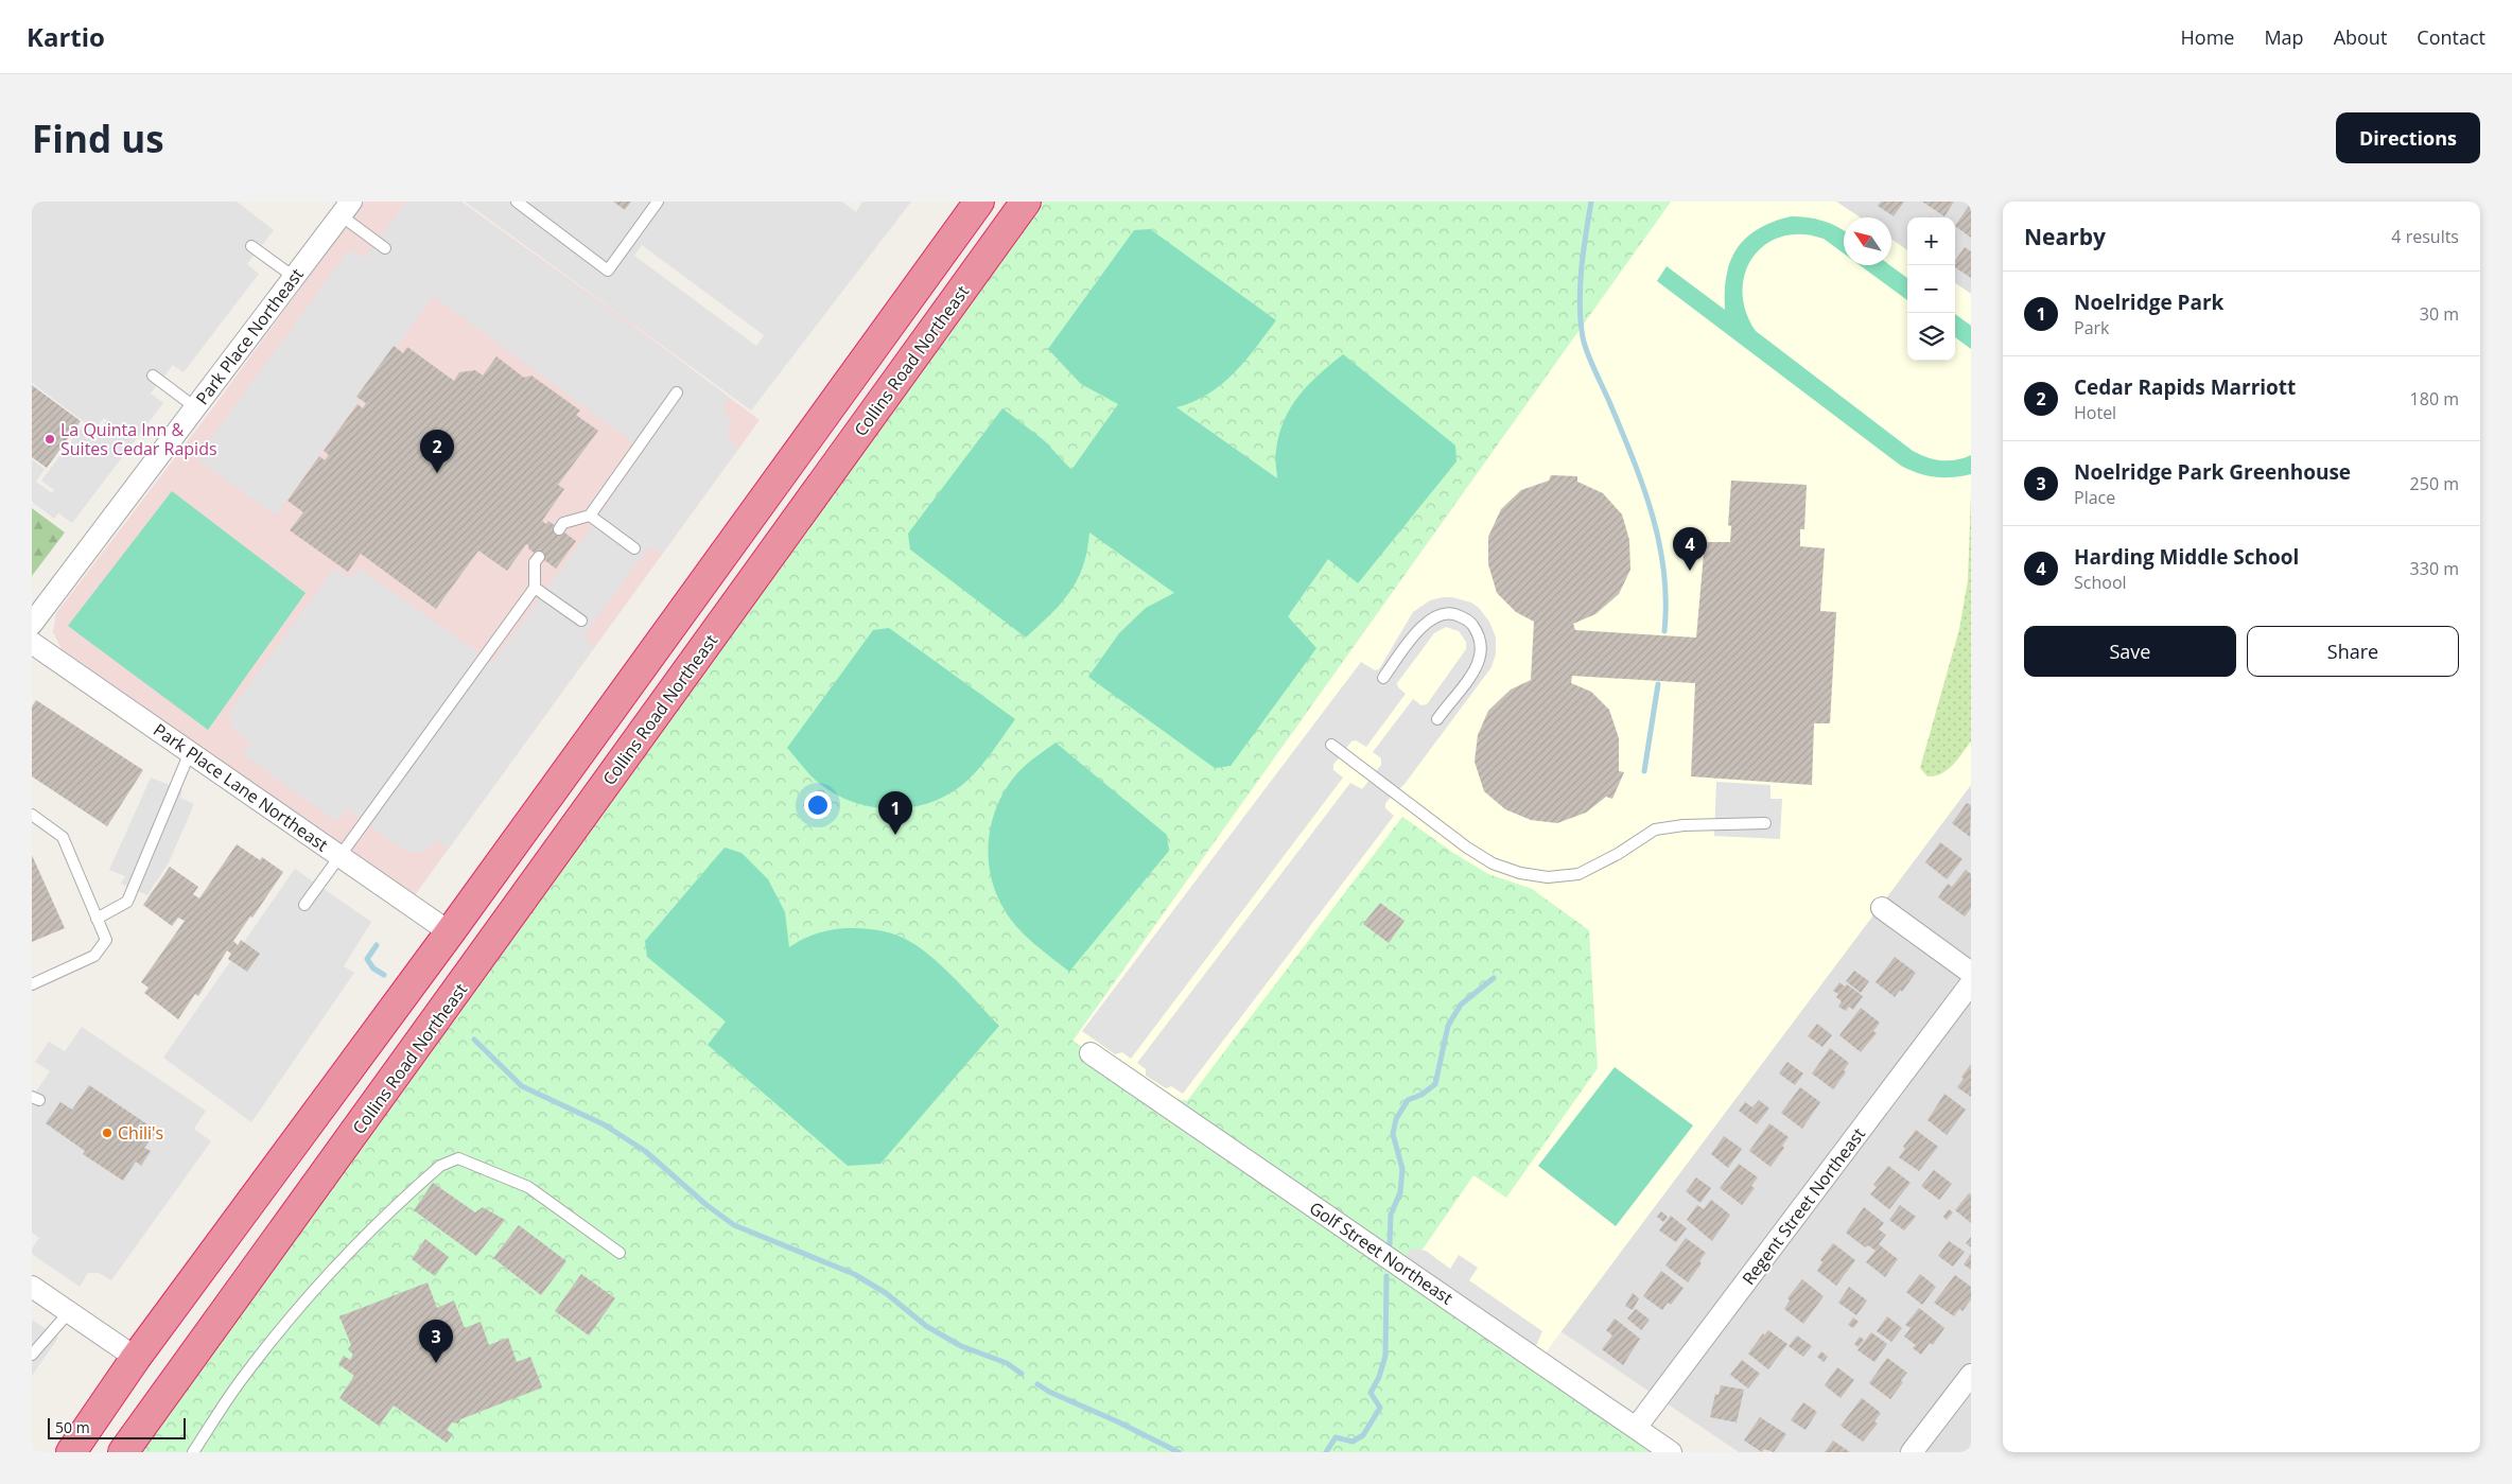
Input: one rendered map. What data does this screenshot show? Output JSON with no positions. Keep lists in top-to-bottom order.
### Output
{
  "streets": {
    "highway": ["Collins Road Northeast"],
    "street": [
      "Park Place Northeast",
      "Park Place Lane Northeast",
      "Regent Street Northeast",
      "Golf Street Northeast"
    ]
  },
  "crossings": [
    ["Collins Road Northeast", "Park Place Lane Northeast"],
    ["Regent Street Northeast", "Golf Street Northeast"]
  ],
  "places": ["La Quinta Inn & Suites Cedar Rapids", "Chili's"],
  "scale_bar": "50 m",
  "north": "top left",
  "page": {
    "header": "Kartio",
    "nav": [
      "Home",
      "Map",
      "About",
      "Contact"
    ],
    "buttons": [
      "Directions",
      ["Save", "Share"]
    ],
    "title": "Find us",
    "heading": ["Nearby", "4 results"],
    "map_buttons": ["+", "−"],
    "list": [
      {
        "mark": "1",
        "name": "Noelridge Park",
        "note": "Park",
        "value": "30 m"
      },
      {
        "mark": "2",
        "name": "Cedar Rapids Marriott",
        "note": "Hotel",
        "value": "180 m"
      },
      {
        "mark": "3",
        "name": "Noelridge Park Greenhouse",
        "note": "Place",
        "value": "250 m"
      },
      {
        "mark": "4",
        "name": "Harding Middle School",
        "note": "School",
        "value": "330 m"
      }
    ],
    "pins": [
      "2",
      "4",
      "1",
      "3"
    ],
    "scale": "50 m"
  }
}
